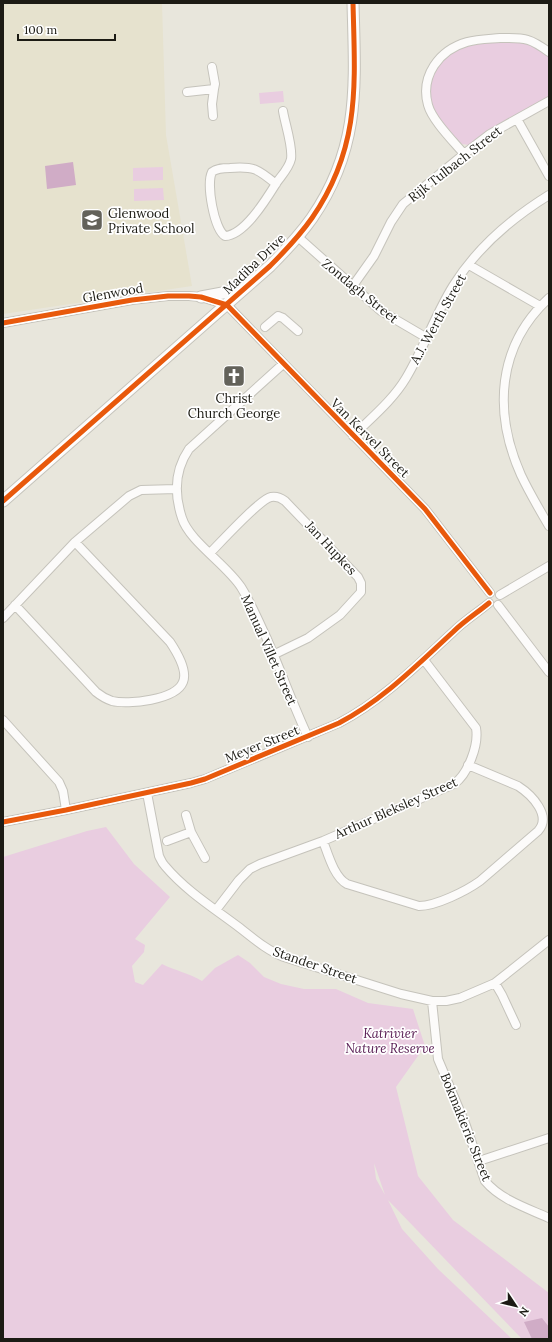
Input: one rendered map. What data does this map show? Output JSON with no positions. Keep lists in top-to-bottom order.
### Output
{
  "streets": {
    "street": [
      "Rijk Tulbach Street",
      "Madiba Drive",
      "Zondagh Street",
      "Glenwood",
      "A.J. Werth Street",
      "Van Kervel Street",
      "Jan Hupkes",
      "Manual Villet Street",
      "Meyer Street",
      "Arthur Bleksley Street",
      "Stander Street",
      "Bokmakierie Street"
    ]
  },
  "crossings": [
    ["Rijk Tulbach Street", "Zondagh Street"],
    ["Madiba Drive", "Zondagh Street"],
    ["Madiba Drive", "Glenwood"],
    ["Madiba Drive", "Van Kervel Street"],
    ["Zondagh Street", "A.J. Werth Street"],
    ["Glenwood", "Van Kervel Street"],
    ["A.J. Werth Street", "Van Kervel Street"],
    ["Van Kervel Street", "Manual Villet Street"],
    ["Van Kervel Street", "Meyer Street"],
    ["Jan Hupkes", "Manual Villet Street"],
    ["Manual Villet Street", "Meyer Street"],
    ["Meyer Street", "Arthur Bleksley Street"],
    ["Meyer Street", "Stander Street"],
    ["Arthur Bleksley Street", "Stander Street"],
    ["Stander Street", "Bokmakierie Street"]
  ],
  "parks": ["Katrivier Nature Reserve"],
  "places": {
    "school or university": ["Glenwood Private School"],
    "church": ["Christ Church George"]
  },
  "scale_bar": "100 m",
  "north": "bottom right"
}
